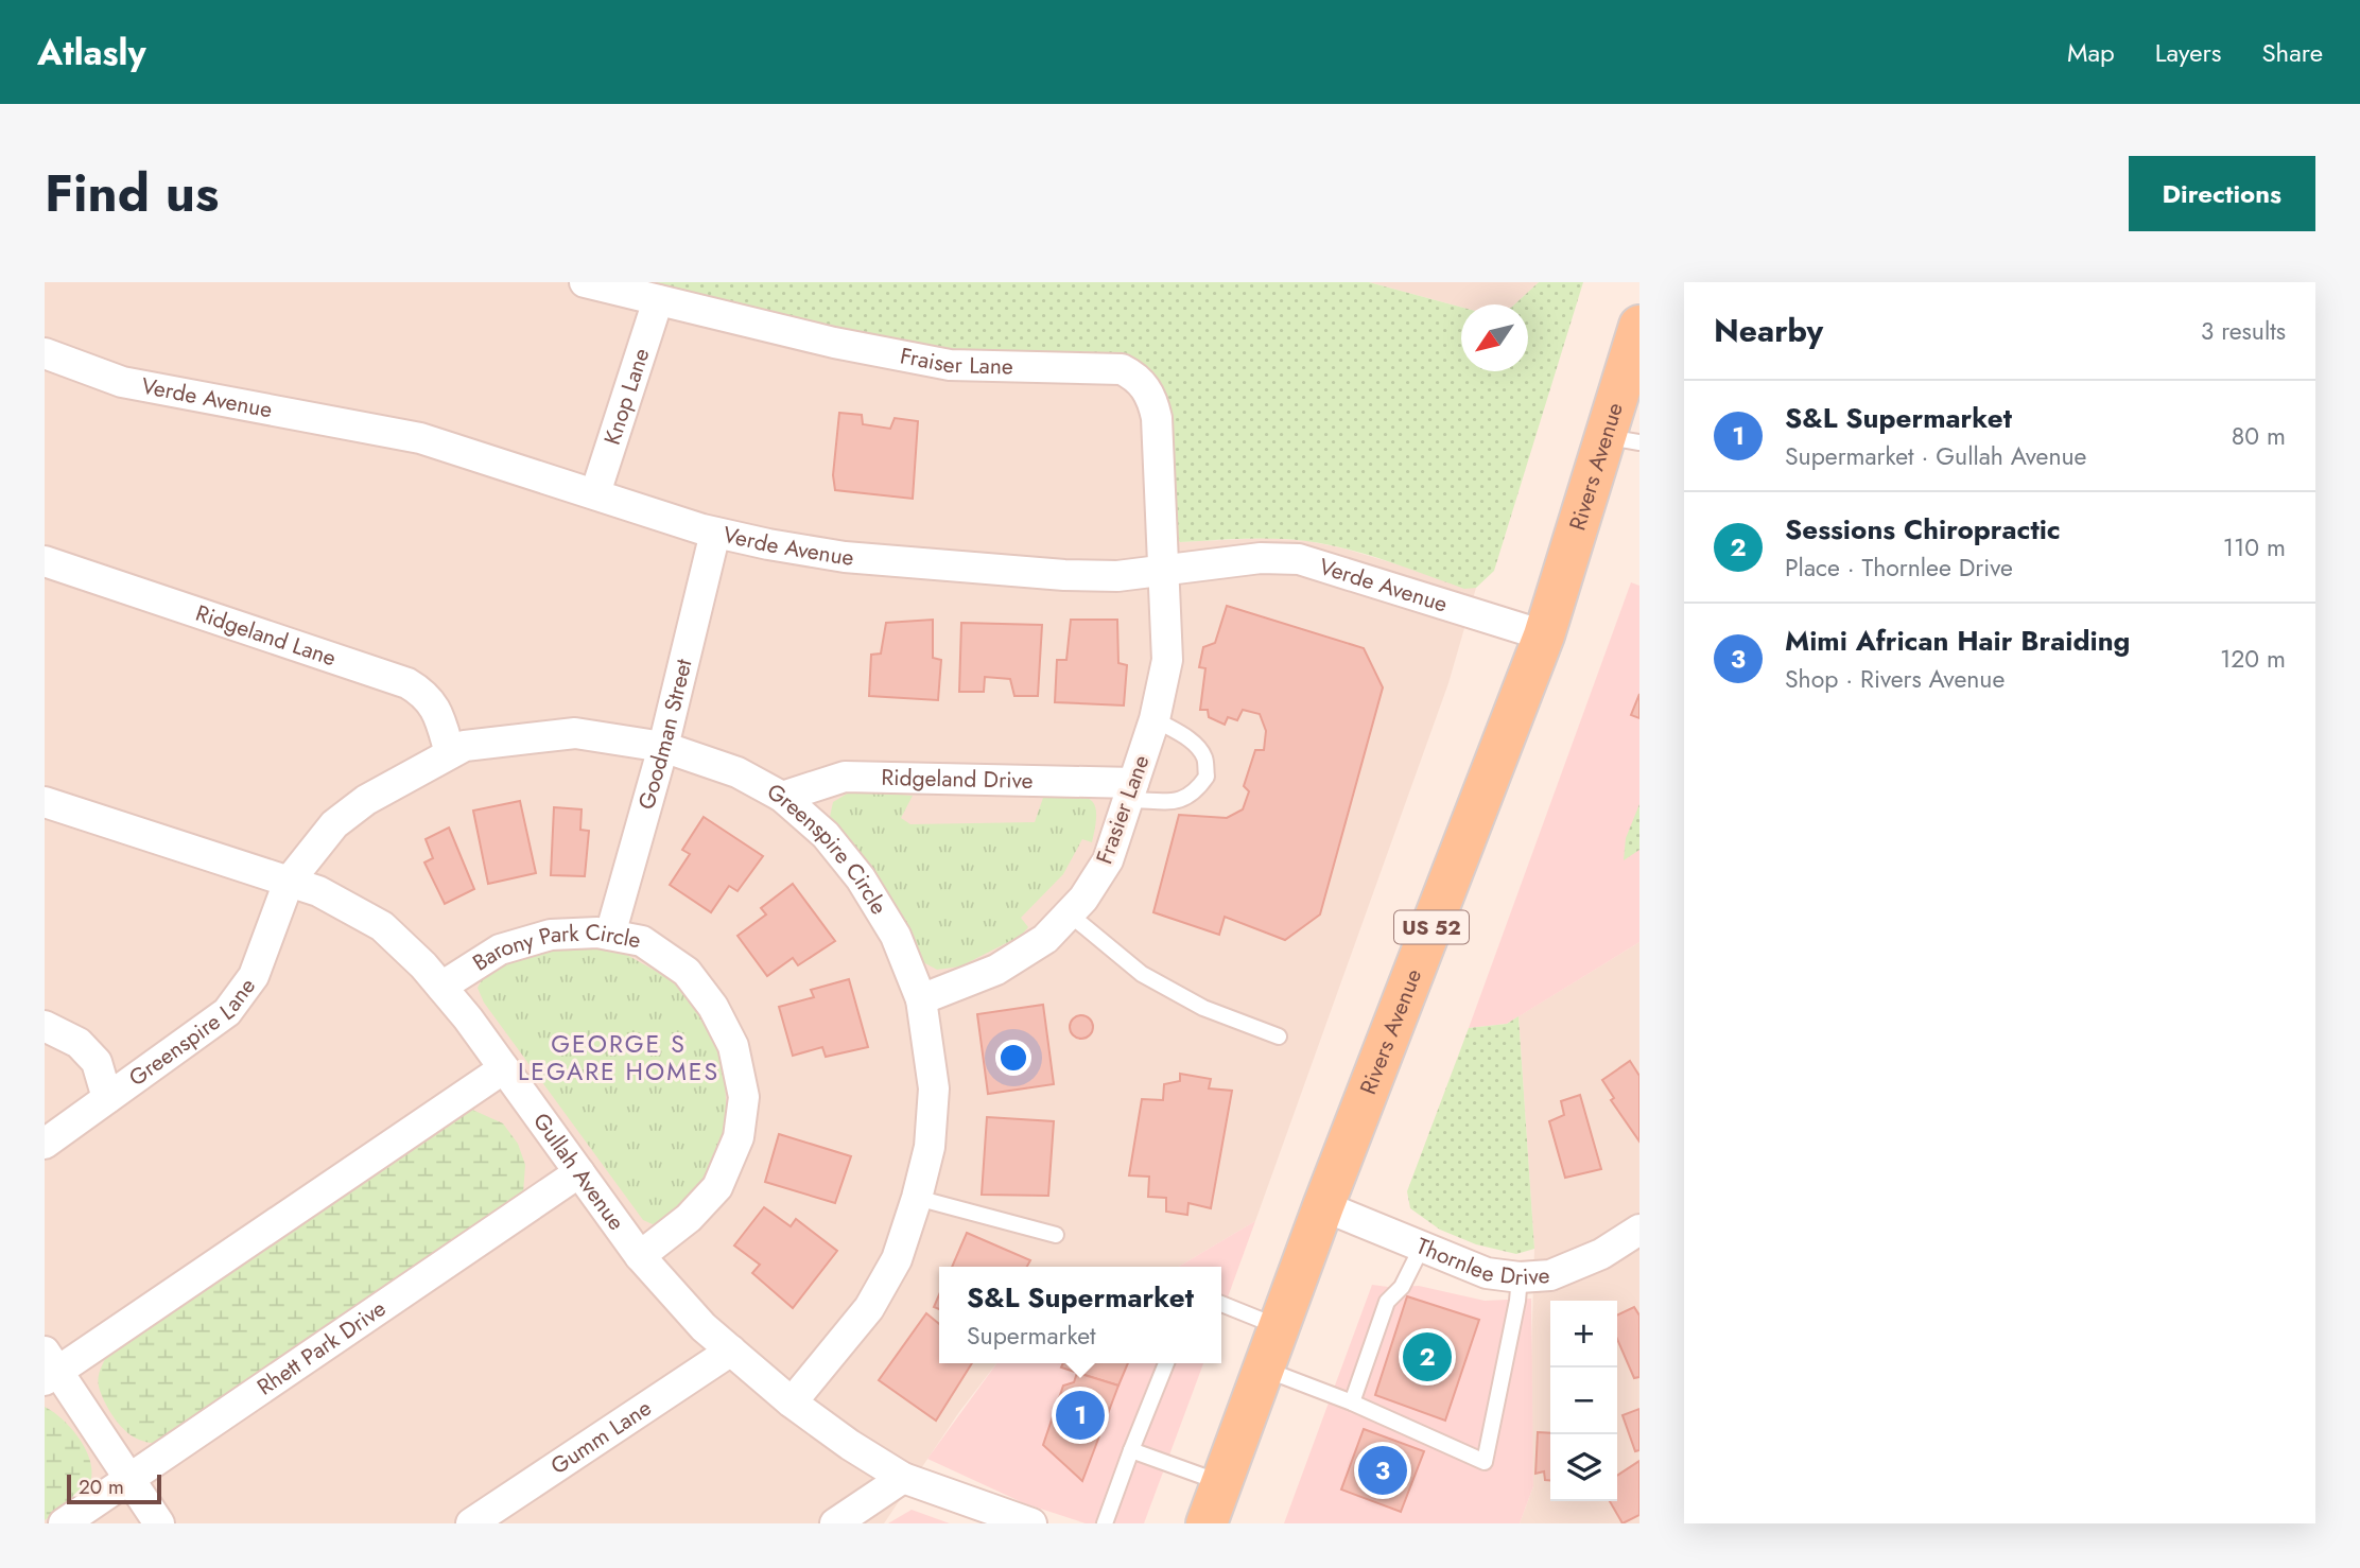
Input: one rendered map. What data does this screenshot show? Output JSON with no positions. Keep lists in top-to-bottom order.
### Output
{
  "streets": {
    "main road": ["Rivers Avenue", "US 52"],
    "street": [
      "Fraiser Lane",
      "Knop Lane",
      "Verde Avenue",
      "Ridgeland Lane",
      "Goodman Street",
      "Ridgeland Drive",
      "Frasier Lane",
      "Greenspire Circle",
      "Barony Park Circle",
      "Greenspire Lane",
      "Gullah Avenue",
      "Thornlee Drive",
      "Rhett Park Drive",
      "Gumm Lane"
    ]
  },
  "crossings": [
    ["Fraiser Lane", "Knop Lane"],
    ["Fraiser Lane", "Verde Avenue"],
    ["Fraiser Lane", "Frasier Lane"],
    ["Knop Lane", "Verde Avenue"],
    ["Verde Avenue", "Rivers Avenue"],
    ["Verde Avenue", "Goodman Street"],
    ["Verde Avenue", "Frasier Lane"],
    ["Rivers Avenue", "Thornlee Drive"],
    ["Ridgeland Lane", "Greenspire Circle"],
    ["Goodman Street", "Greenspire Circle"],
    ["Goodman Street", "Barony Park Circle"],
    ["Ridgeland Drive", "Frasier Lane"],
    ["Ridgeland Drive", "Greenspire Circle"],
    ["Frasier Lane", "Greenspire Circle"],
    ["Greenspire Circle", "Greenspire Lane"],
    ["Greenspire Circle", "Gullah Avenue"],
    ["Barony Park Circle", "Gullah Avenue"],
    ["Greenspire Lane", "Gullah Avenue"],
    ["Gullah Avenue", "Rhett Park Drive"],
    ["Gullah Avenue", "Gumm Lane"]
  ],
  "districts": ["GEORGE S LEGARE HOMES"],
  "scale_bar": "20 m",
  "north": "bottom left",
  "page": {
    "header": "Atlasly",
    "nav": ["Map", "Layers", "Share"],
    "title": "Find us",
    "buttons": "Directions",
    "heading": ["Nearby", "3 results"],
    "list": [
      {
        "mark": "1",
        "name": "S&L Supermarket",
        "note": "Supermarket · Gullah Avenue",
        "value": "80 m"
      },
      {
        "mark": "2",
        "name": "Sessions Chiropractic",
        "note": "Place · Thornlee Drive",
        "value": "110 m"
      },
      {
        "mark": "3",
        "name": "Mimi African Hair Braiding",
        "note": "Shop · Rivers Avenue",
        "value": "120 m"
      }
    ],
    "popup": ["S&L Supermarket", "Supermarket"],
    "map_buttons": ["+", "−"],
    "pins": ["2", "1", "3"],
    "scale": "20 m"
  }
}
